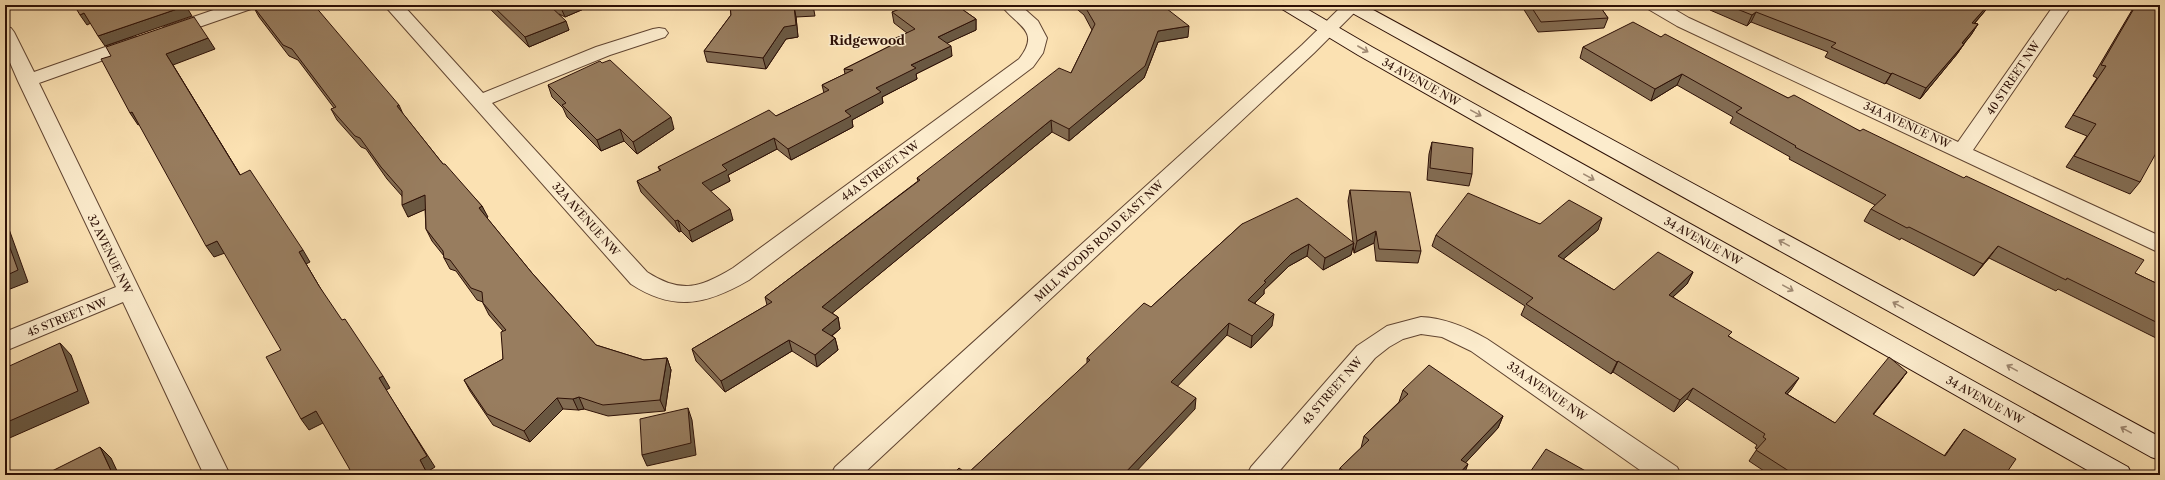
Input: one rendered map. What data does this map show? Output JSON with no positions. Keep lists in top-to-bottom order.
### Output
{
  "streets": {
    "street": [
      "40 STREET NW",
      "34 AVENUE NW",
      "34A AVENUE NW",
      "44A STREET NW",
      "32A AVENUE NW",
      "MILL WOODS ROAD EAST NW",
      "32 AVENUE NW",
      "45 STREET NW",
      "43 STREET NW",
      "33A AVENUE NW"
    ]
  },
  "crossings": [
    ["40 STREET NW", "34A AVENUE NW"],
    ["34 AVENUE NW", "MILL WOODS ROAD EAST NW"],
    ["44A STREET NW", "32A AVENUE NW"],
    ["32 AVENUE NW", "45 STREET NW"],
    ["43 STREET NW", "33A AVENUE NW"]
  ],
  "districts": ["Ridgewood"]
}
